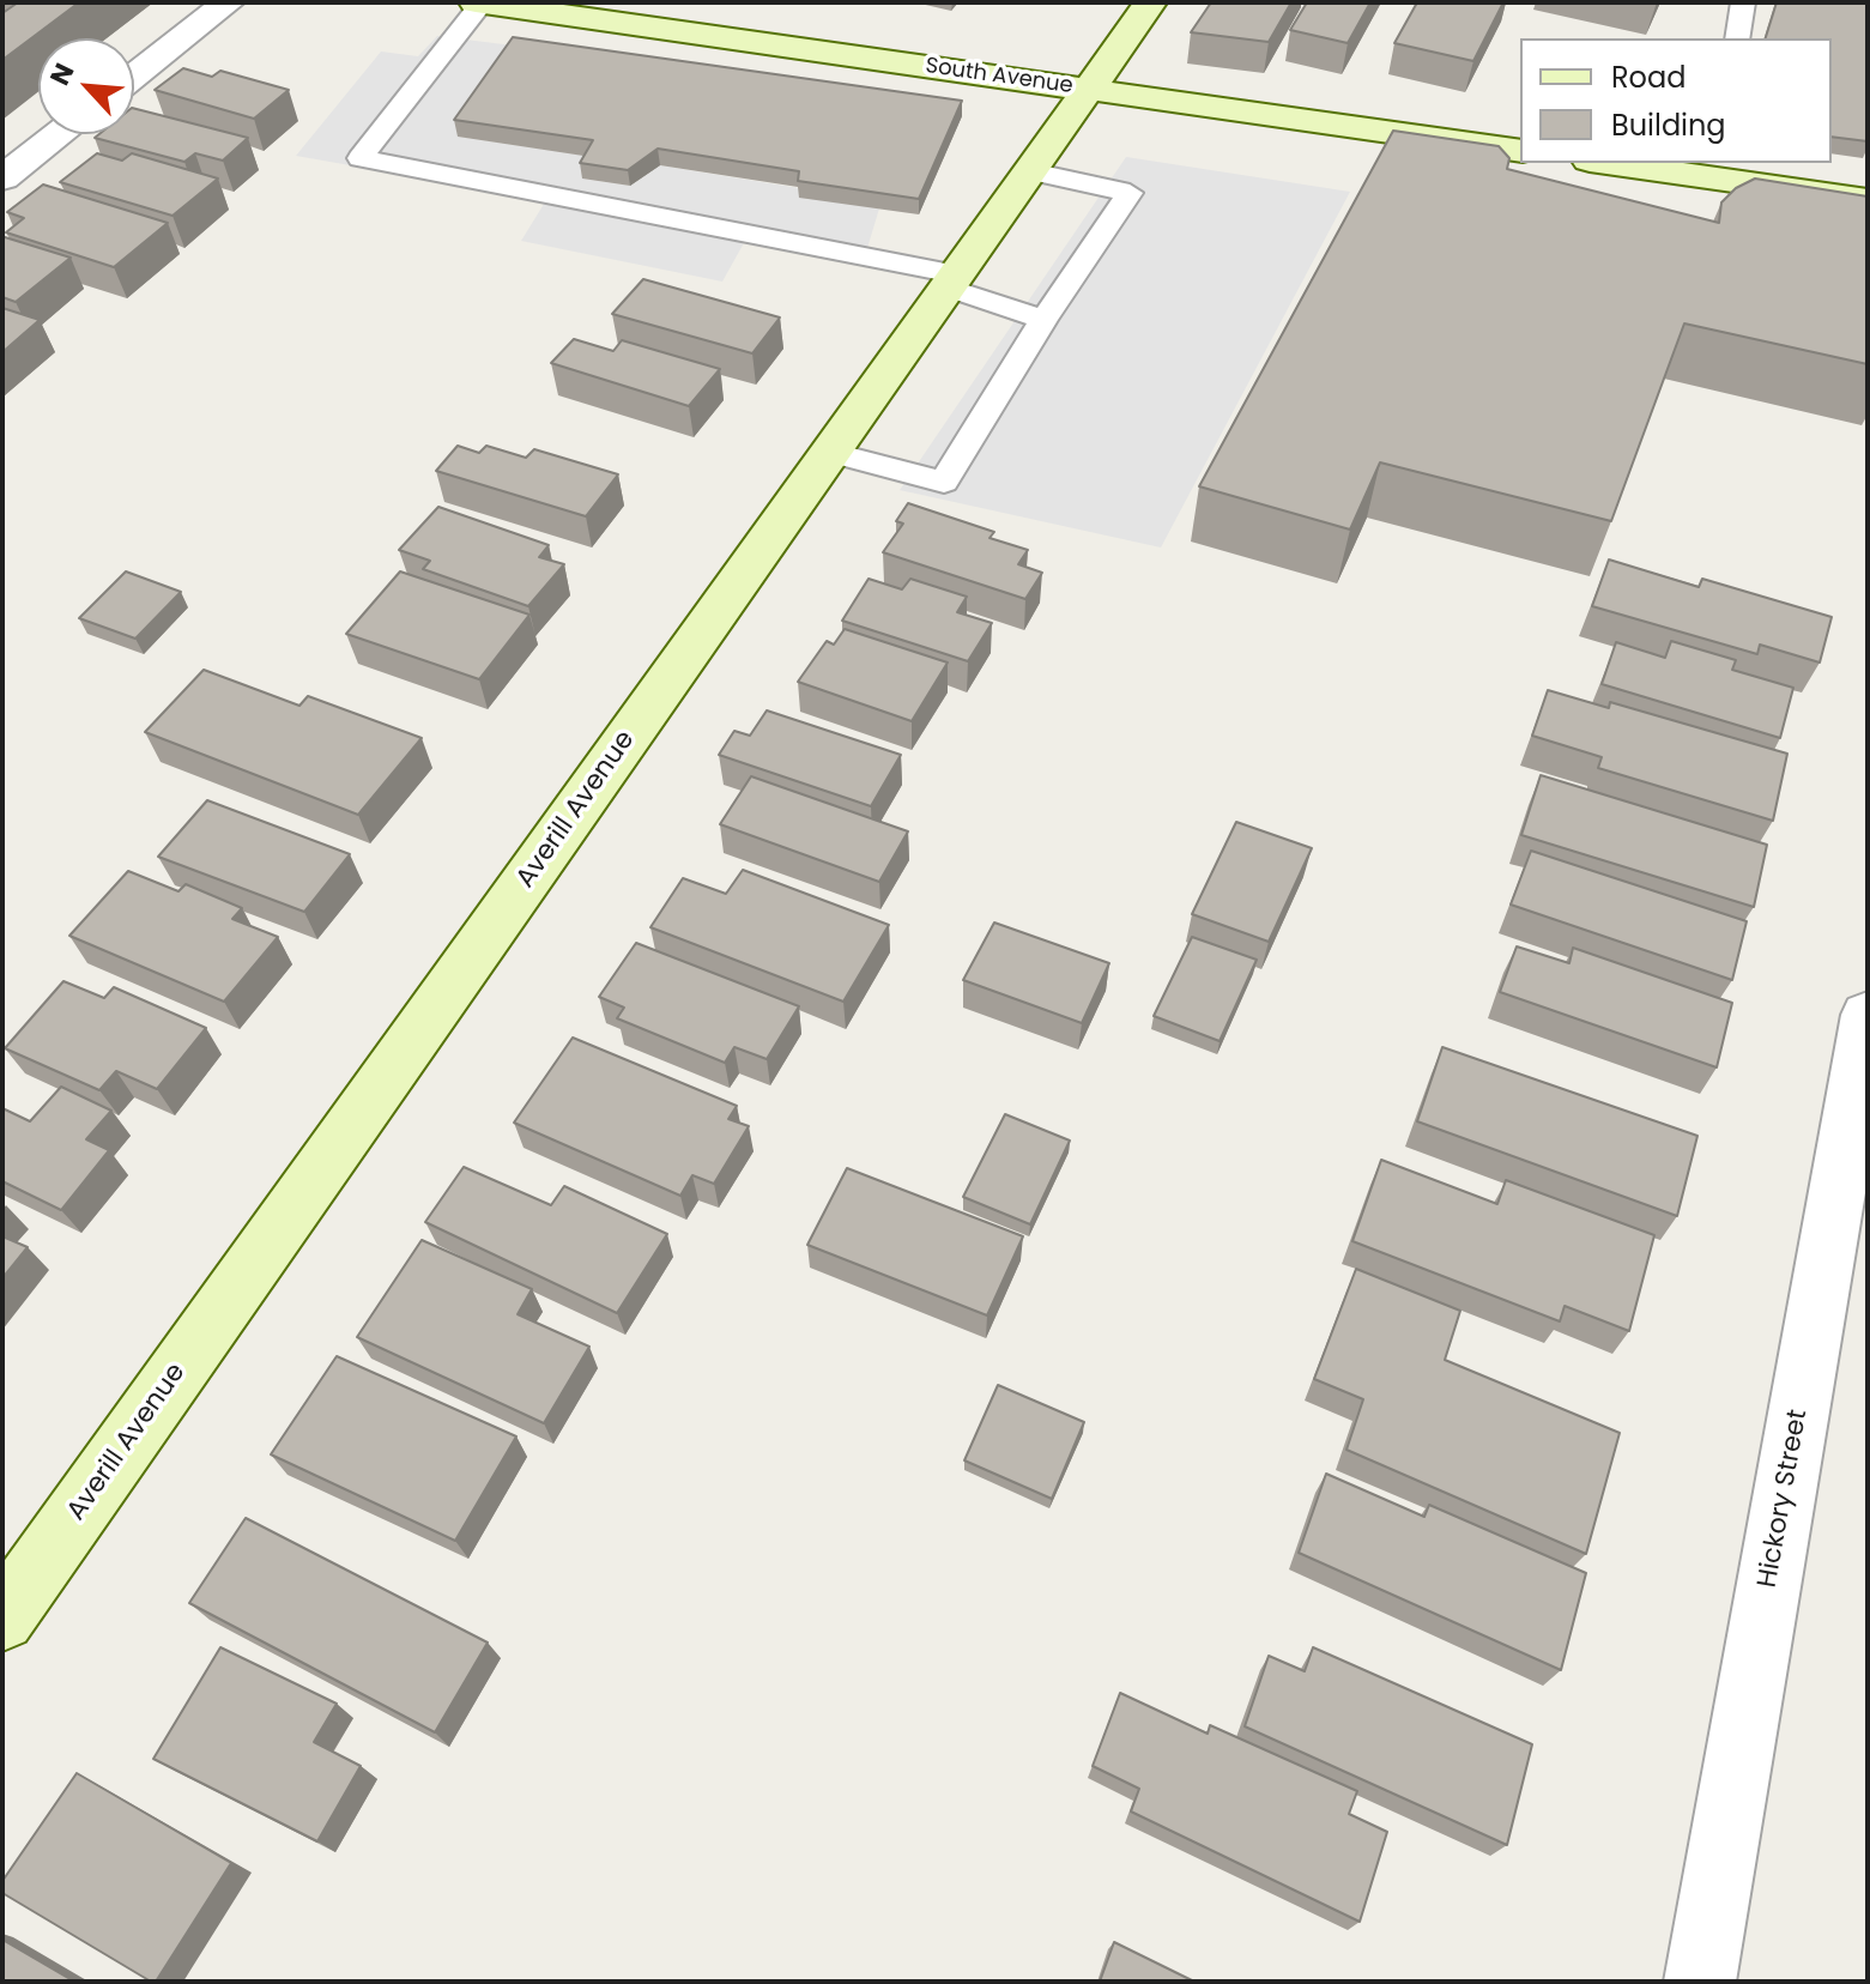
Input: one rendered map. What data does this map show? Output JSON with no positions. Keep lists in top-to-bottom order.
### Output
{
  "streets": {
    "street": ["South Avenue", "Averill Avenue", "Hickory Street"]
  },
  "crossings": [
    ["South Avenue", "Averill Avenue"]
  ],
  "legend": ["Road", "Building"],
  "north": "top left"
}
